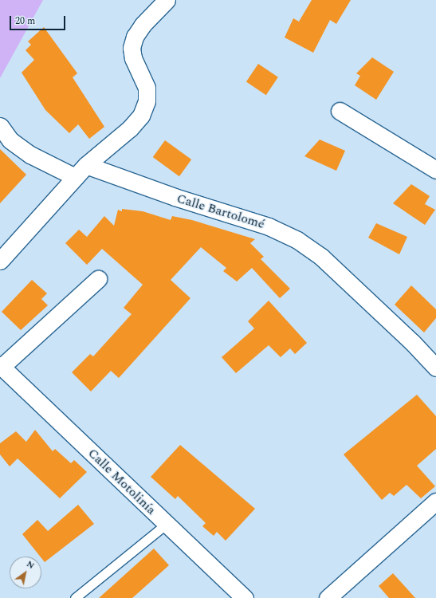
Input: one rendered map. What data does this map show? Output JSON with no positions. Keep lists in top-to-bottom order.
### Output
{
  "streets": {
    "street": ["Calle Bartolomé", "Calle Motolinía"]
  },
  "scale_bar": "20 m",
  "north": "top right"
}
